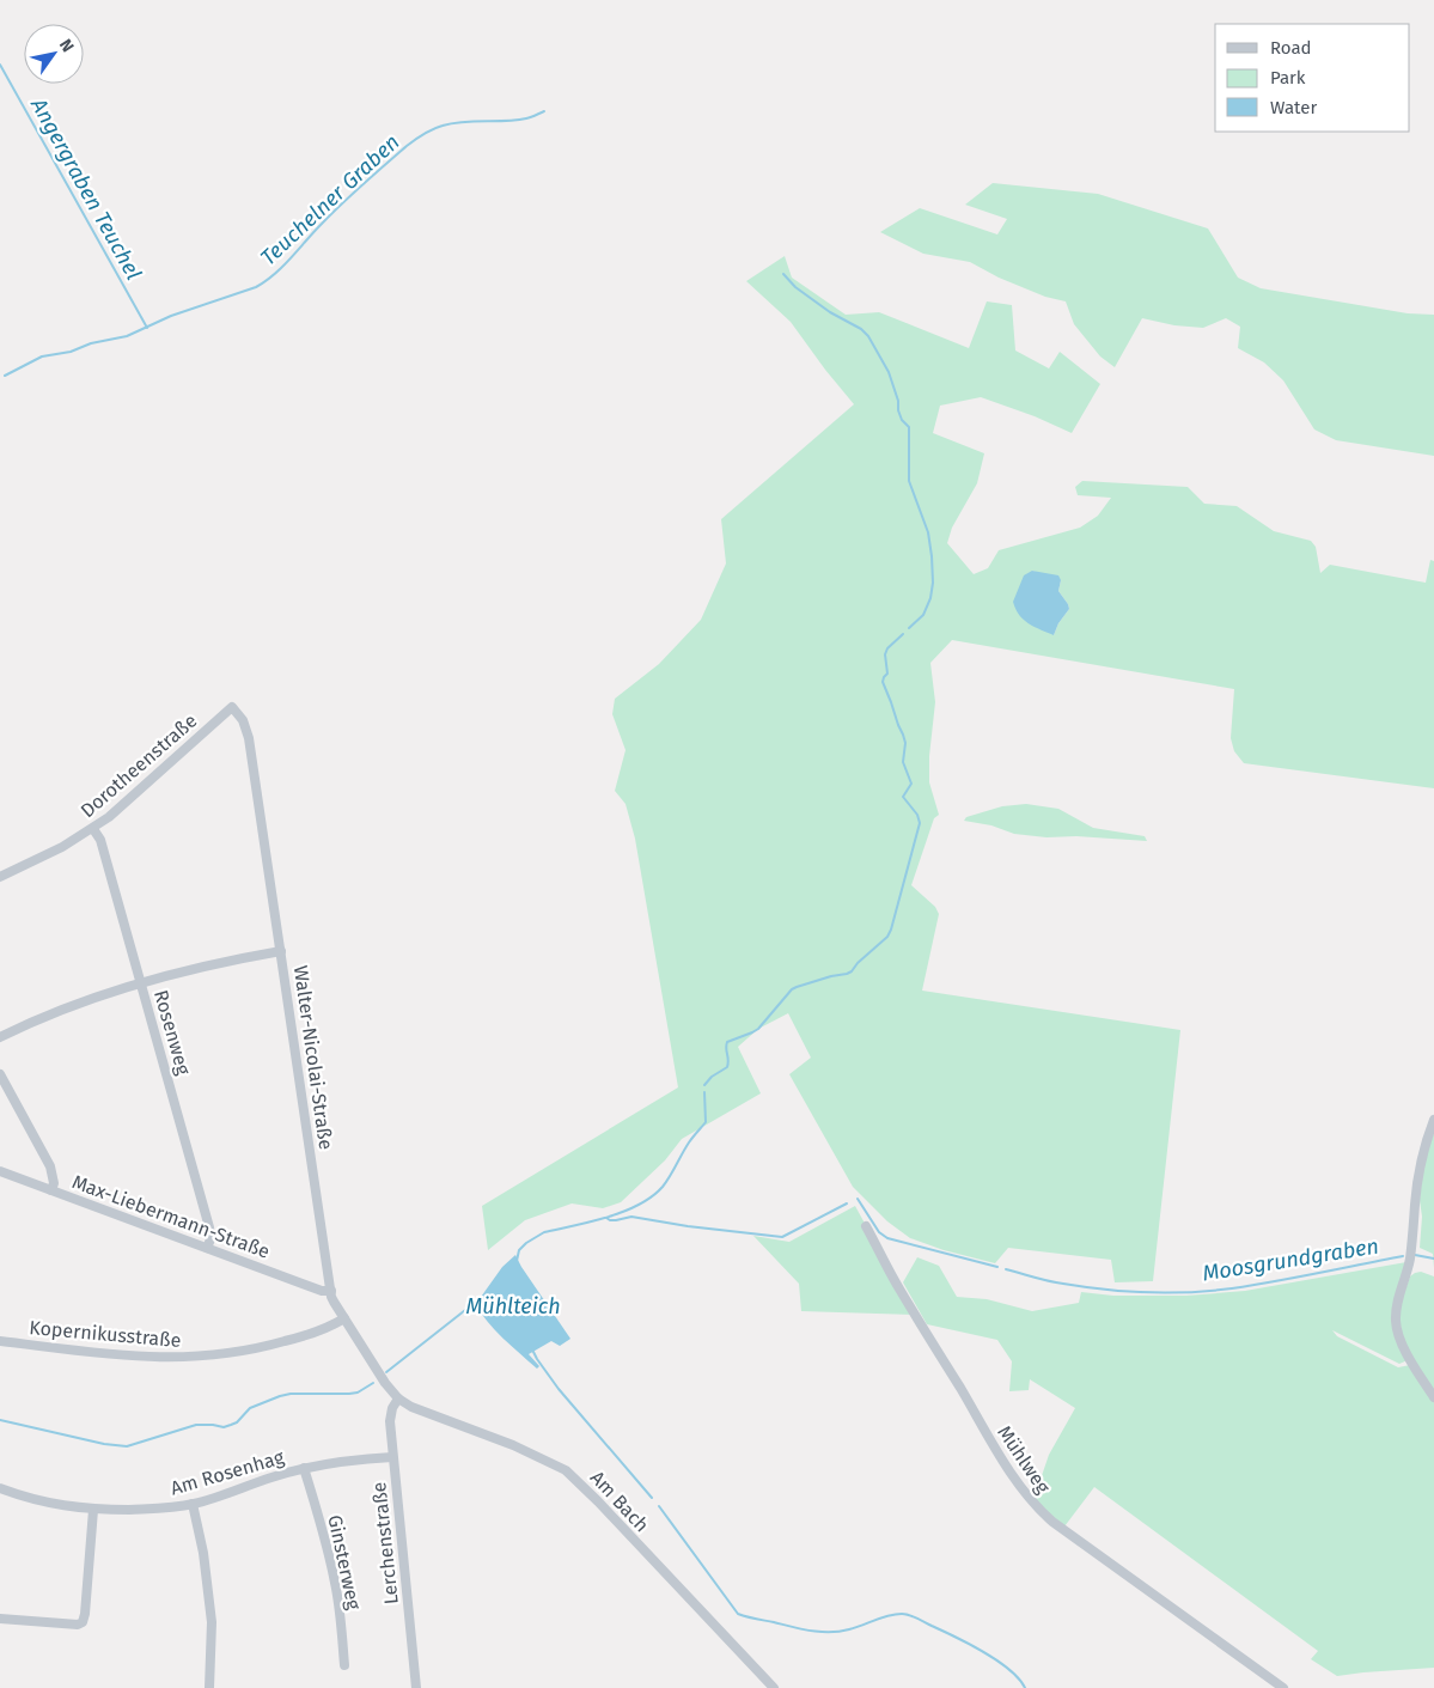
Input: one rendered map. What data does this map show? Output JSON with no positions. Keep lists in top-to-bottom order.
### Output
{
  "streets": {
    "street": [
      "Dorotheenstraße",
      "Rosenweg",
      "Walter-Nicolai-Straße",
      "Max-Liebermann-Straße",
      "Kopernikusstraße",
      "Mühlweg",
      "Am Rosenhag",
      "Am Bach",
      "Lerchenstraße",
      "Ginsterweg"
    ]
  },
  "crossings": [
    ["Dorotheenstraße", "Rosenweg"],
    ["Dorotheenstraße", "Walter-Nicolai-Straße"],
    ["Rosenweg", "Max-Liebermann-Straße"],
    ["Walter-Nicolai-Straße", "Max-Liebermann-Straße"],
    ["Walter-Nicolai-Straße", "Kopernikusstraße"],
    ["Walter-Nicolai-Straße", "Am Bach"],
    ["Walter-Nicolai-Straße", "Lerchenstraße"],
    ["Am Rosenhag", "Lerchenstraße"],
    ["Am Rosenhag", "Ginsterweg"],
    ["Am Bach", "Lerchenstraße"]
  ],
  "water": [
    "Angergraben Teuchel",
    "Teuchelner Graben",
    "Moosgrundgraben",
    "Mühlteich"
  ],
  "legend": ["Road", "Park", "Water"],
  "north": "top right"
}
